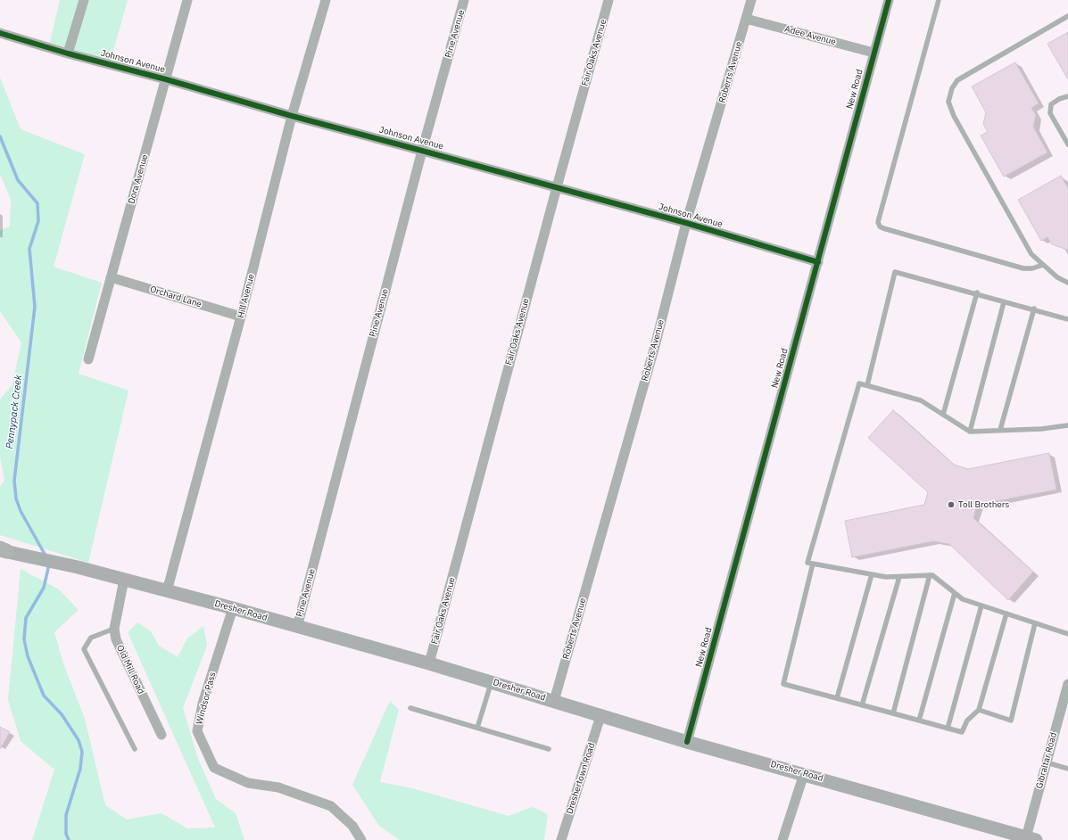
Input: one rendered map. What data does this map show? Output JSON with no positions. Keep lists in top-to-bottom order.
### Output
{
  "streets": {
    "main road": ["Dresher Road"],
    "street": [
      "Pine Avenue",
      "Adee Avenue",
      "Fair Oaks Avenue",
      "Johnson Avenue",
      "Roberts Avenue",
      "New Road",
      "Dora Avenue",
      "Hill Avenue",
      "Orchard Lane",
      "Old Mill Road",
      "Windsor Pass",
      "Gibraltar Road",
      "Dreshertown Road"
    ]
  },
  "crossings": [
    ["Pine Avenue", "Johnson Avenue"],
    ["Pine Avenue", "Dresher Road"],
    ["Adee Avenue", "Roberts Avenue"],
    ["Adee Avenue", "New Road"],
    ["Fair Oaks Avenue", "Johnson Avenue"],
    ["Fair Oaks Avenue", "Dresher Road"],
    ["Johnson Avenue", "Roberts Avenue"],
    ["Johnson Avenue", "New Road"],
    ["Johnson Avenue", "Dora Avenue"],
    ["Johnson Avenue", "Hill Avenue"],
    ["Roberts Avenue", "Dresher Road"],
    ["New Road", "Dresher Road"],
    ["Dora Avenue", "Orchard Lane"],
    ["Hill Avenue", "Orchard Lane"],
    ["Hill Avenue", "Dresher Road"],
    ["Dresher Road", "Old Mill Road"],
    ["Dresher Road", "Windsor Pass"],
    ["Dresher Road", "Gibraltar Road"],
    ["Dresher Road", "Dreshertown Road"]
  ],
  "water": ["Pennypack Creek"],
  "places": ["Toll Brothers"]
}
